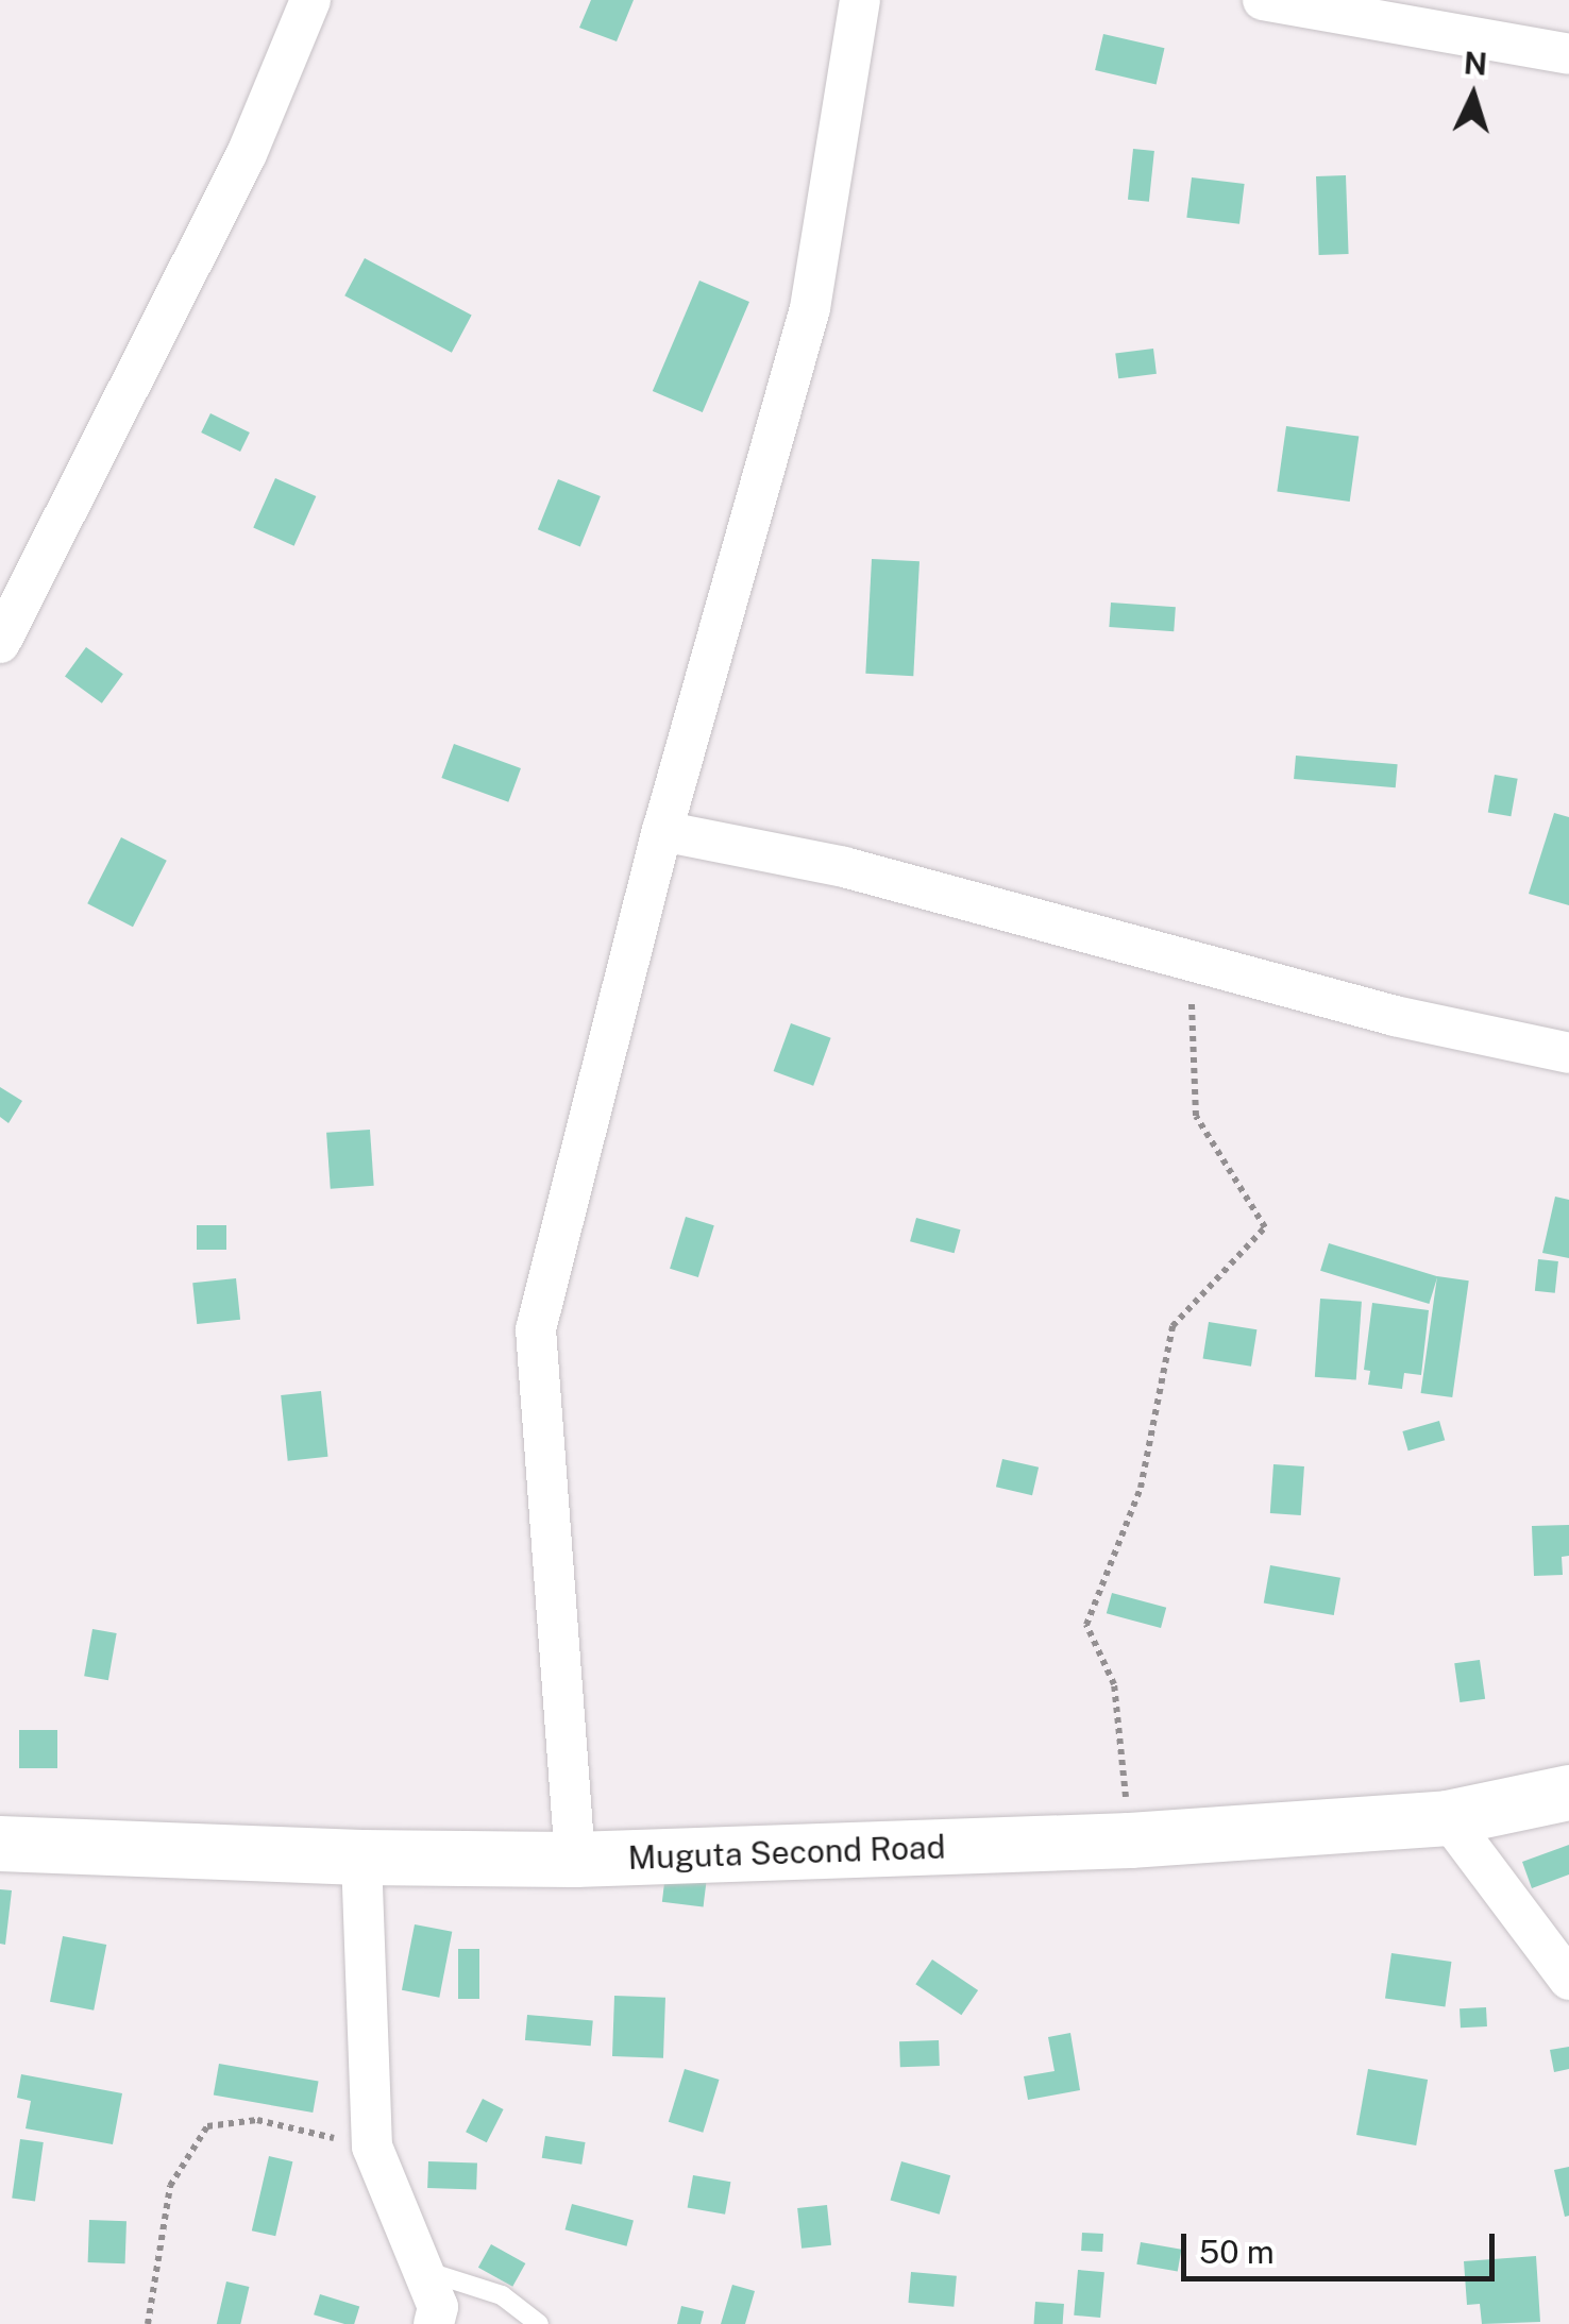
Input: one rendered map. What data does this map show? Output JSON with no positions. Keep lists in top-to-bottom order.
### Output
{
  "streets": {
    "street": ["Muguta Second Road"]
  },
  "scale_bar": "50 m",
  "north": "top"
}
